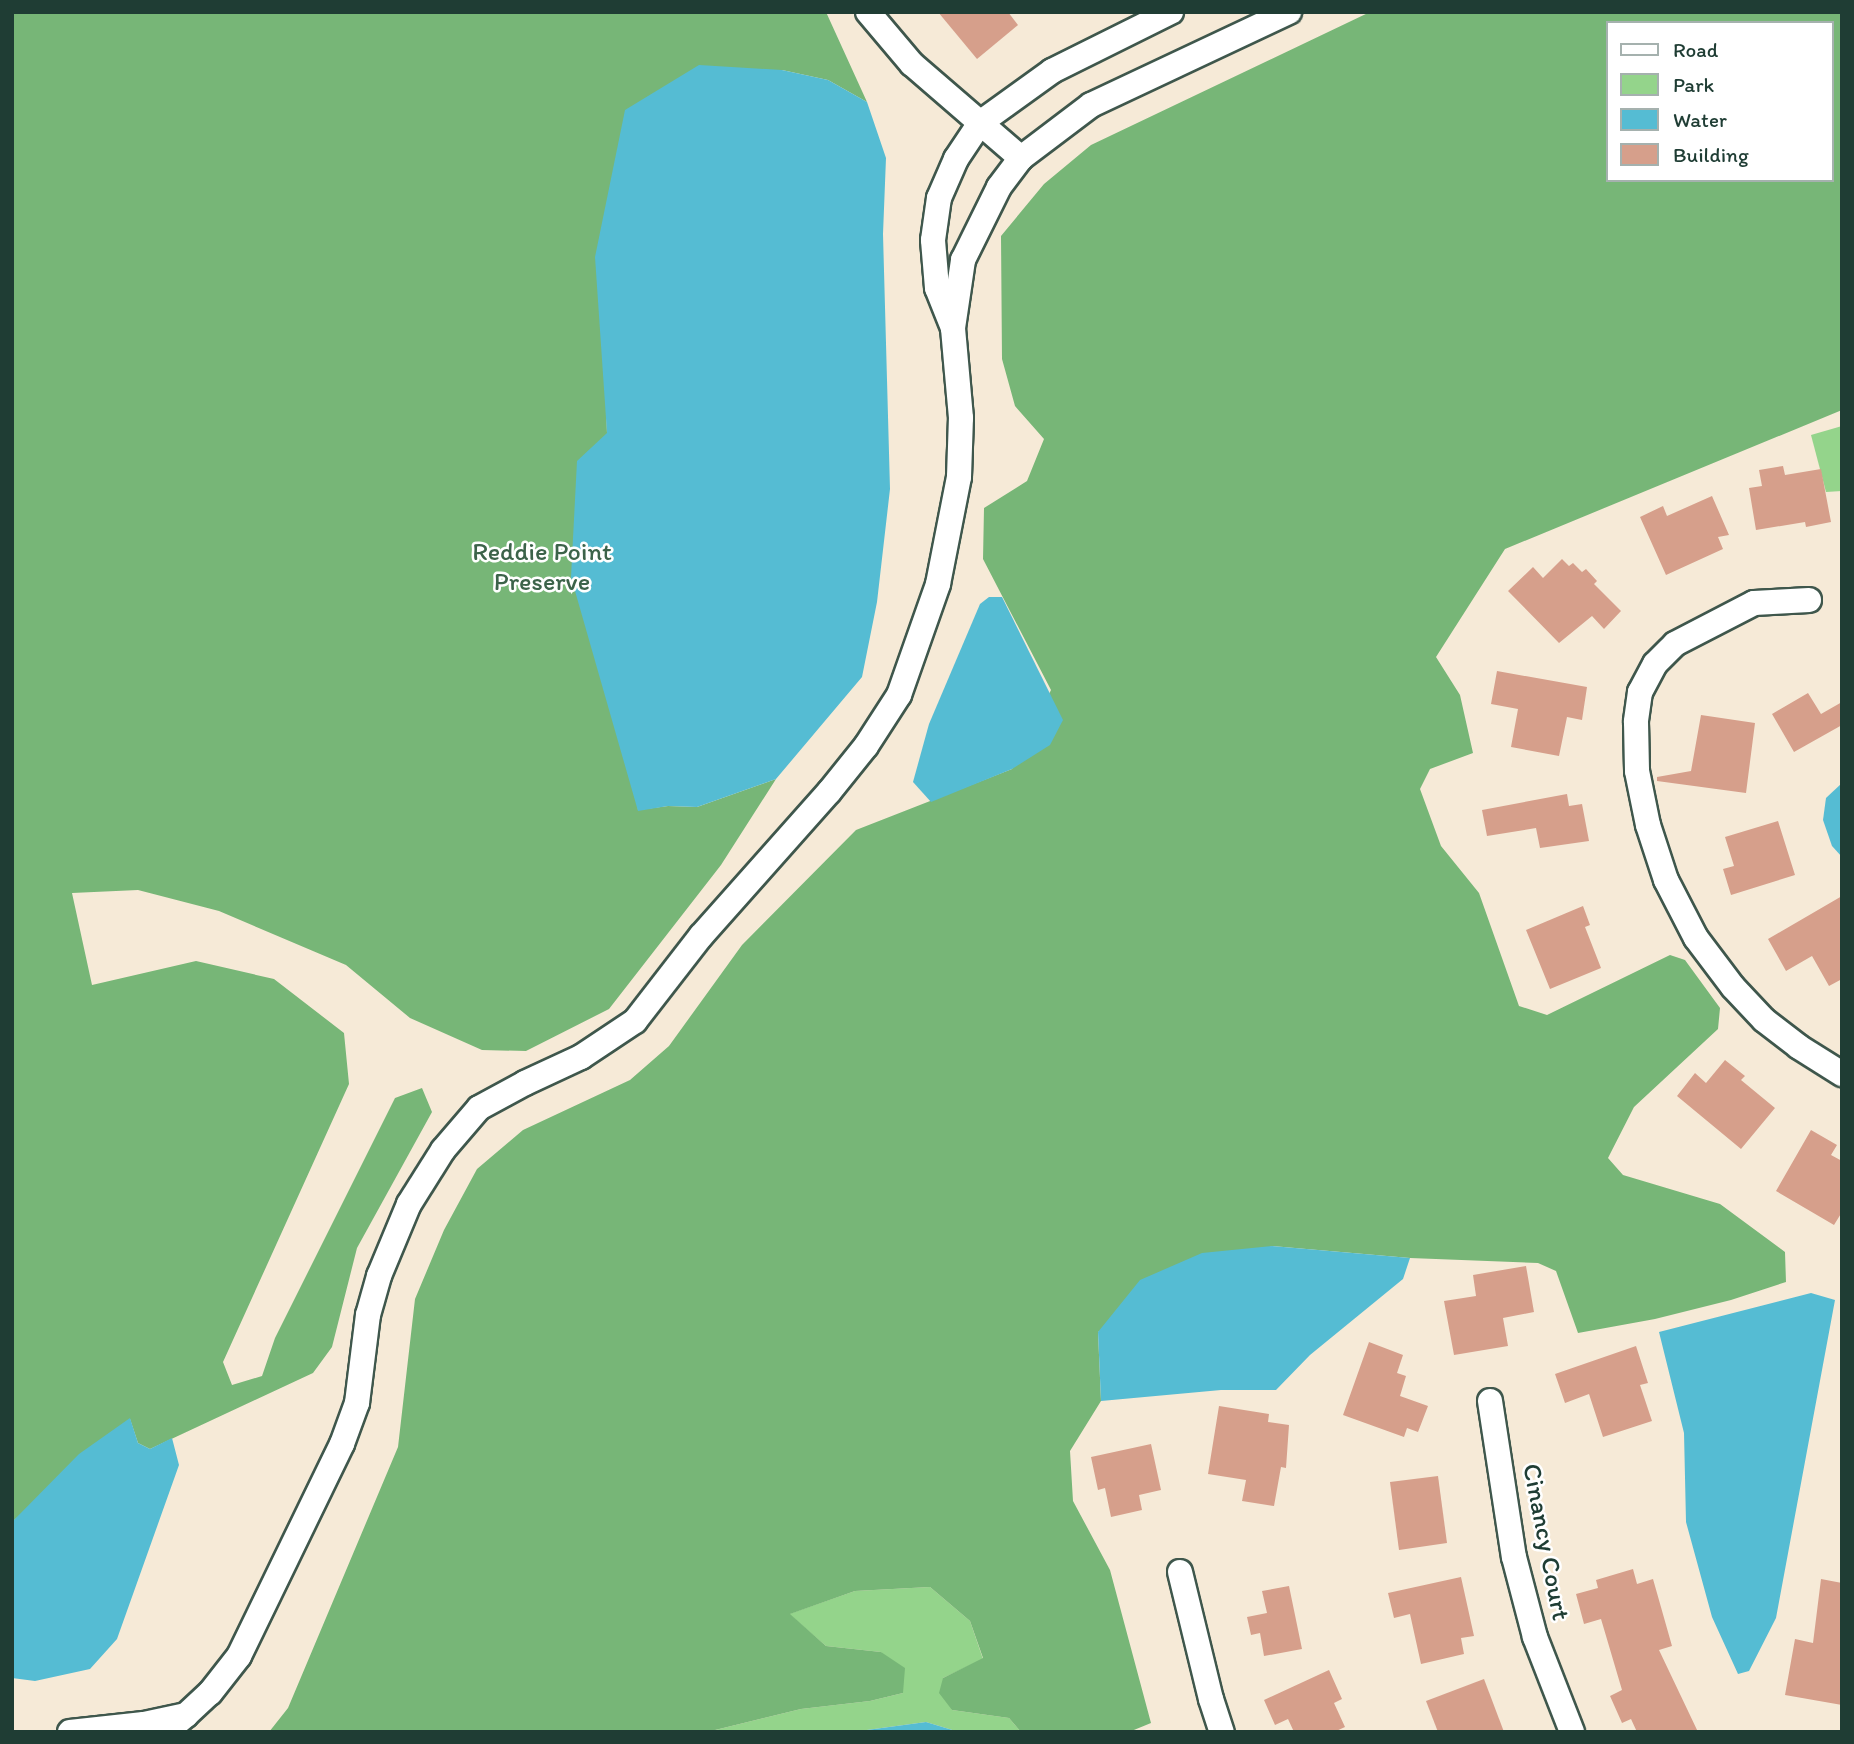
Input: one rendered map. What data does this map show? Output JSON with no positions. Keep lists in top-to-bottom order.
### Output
{
  "streets": {
    "street": ["Cinancy Court"]
  },
  "parks": ["Reddie Point Preserve"],
  "legend": [
    "Road",
    "Park",
    "Water",
    "Building"
  ]
}
